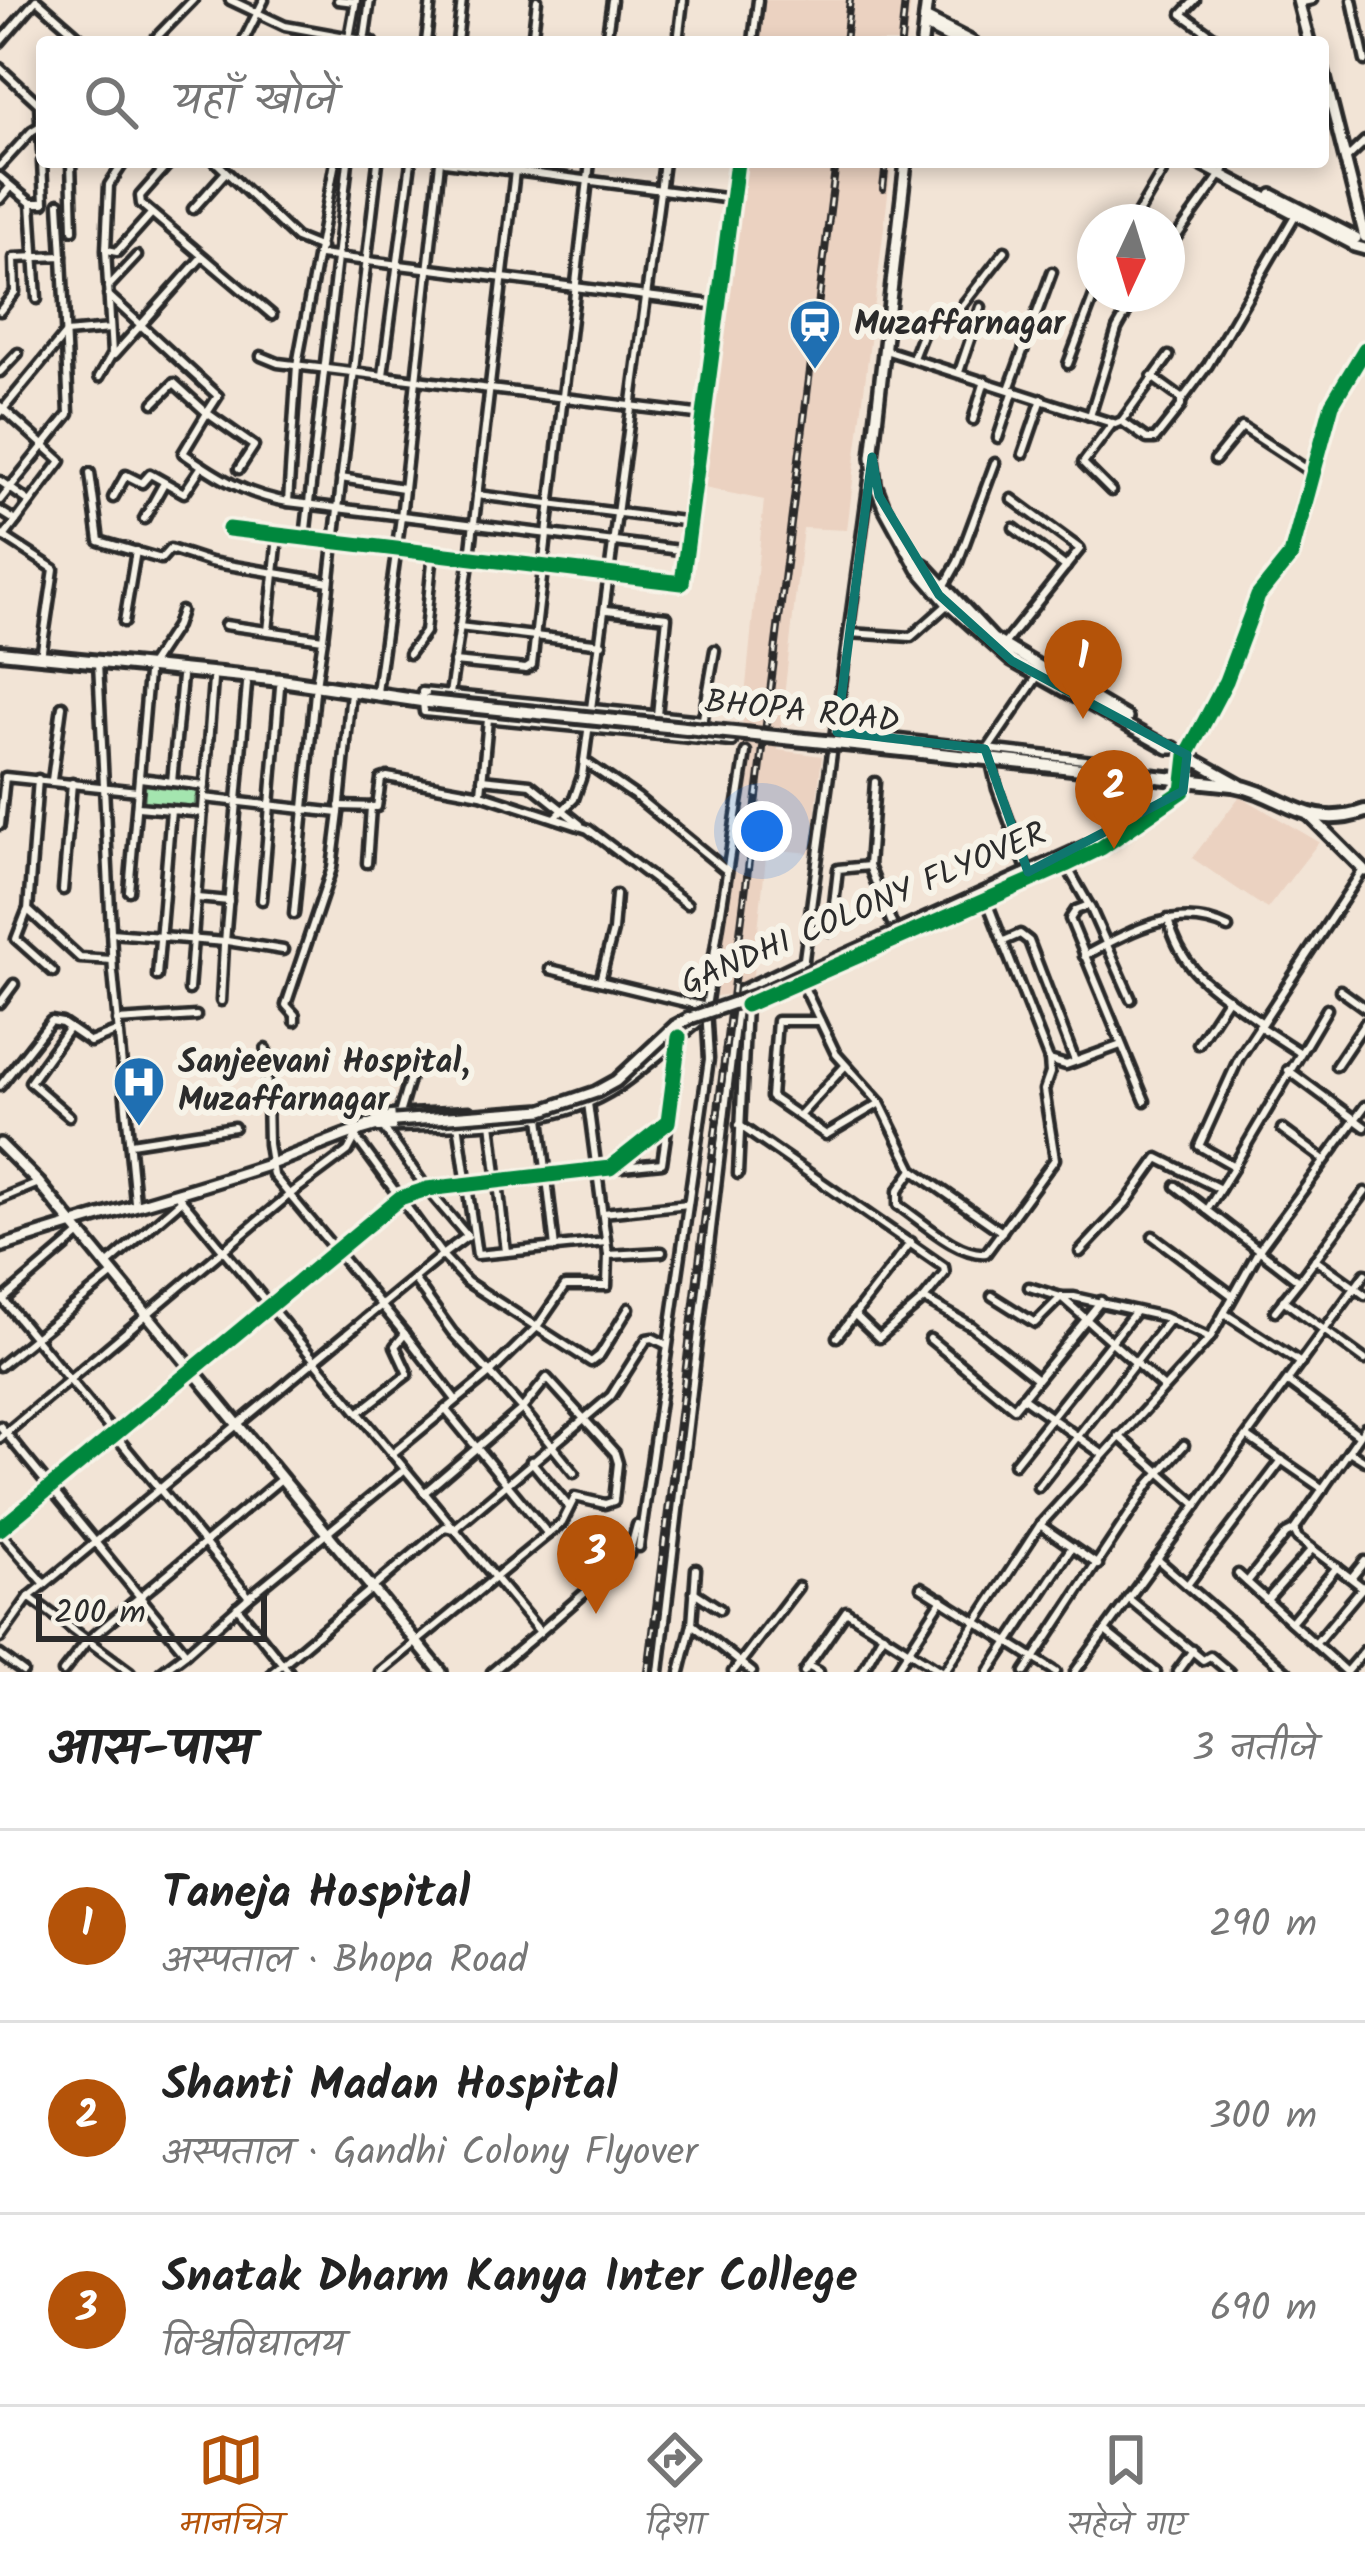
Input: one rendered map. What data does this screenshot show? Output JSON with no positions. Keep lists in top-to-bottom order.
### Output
{
  "streets": {
    "main road": ["BHOPA ROAD"],
    "street": ["GANDHI COLONY FLYOVER"]
  },
  "crossings": [
    ["BHOPA ROAD", "GANDHI COLONY FLYOVER"]
  ],
  "places": {
    "station": ["Muzaffarnagar"],
    "hospital": ["Sanjeevani Hospital, Muzaffarnagar"]
  },
  "scale_bar": "200 m",
  "north": "bottom",
  "page": {
    "search": "यहाँ खोजें",
    "pins": ["1", "2", "3"],
    "scale": "200 m",
    "heading": ["आस-पास", "3 नतीजे"],
    "list": [
      {
        "mark": "1",
        "name": "Taneja Hospital",
        "note": "अस्पताल · Bhopa Road",
        "value": "290 m"
      },
      {
        "mark": "2",
        "name": "Shanti Madan Hospital",
        "note": "अस्पताल · Gandhi Colony Flyover",
        "value": "300 m"
      },
      {
        "mark": "3",
        "name": "Snatak Dharm Kanya Inter College",
        "note": "विश्वविद्यालय",
        "value": "690 m"
      }
    ],
    "nav": ["मानचित्र", "दिशा", "सहेजे गए"]
  }
}
